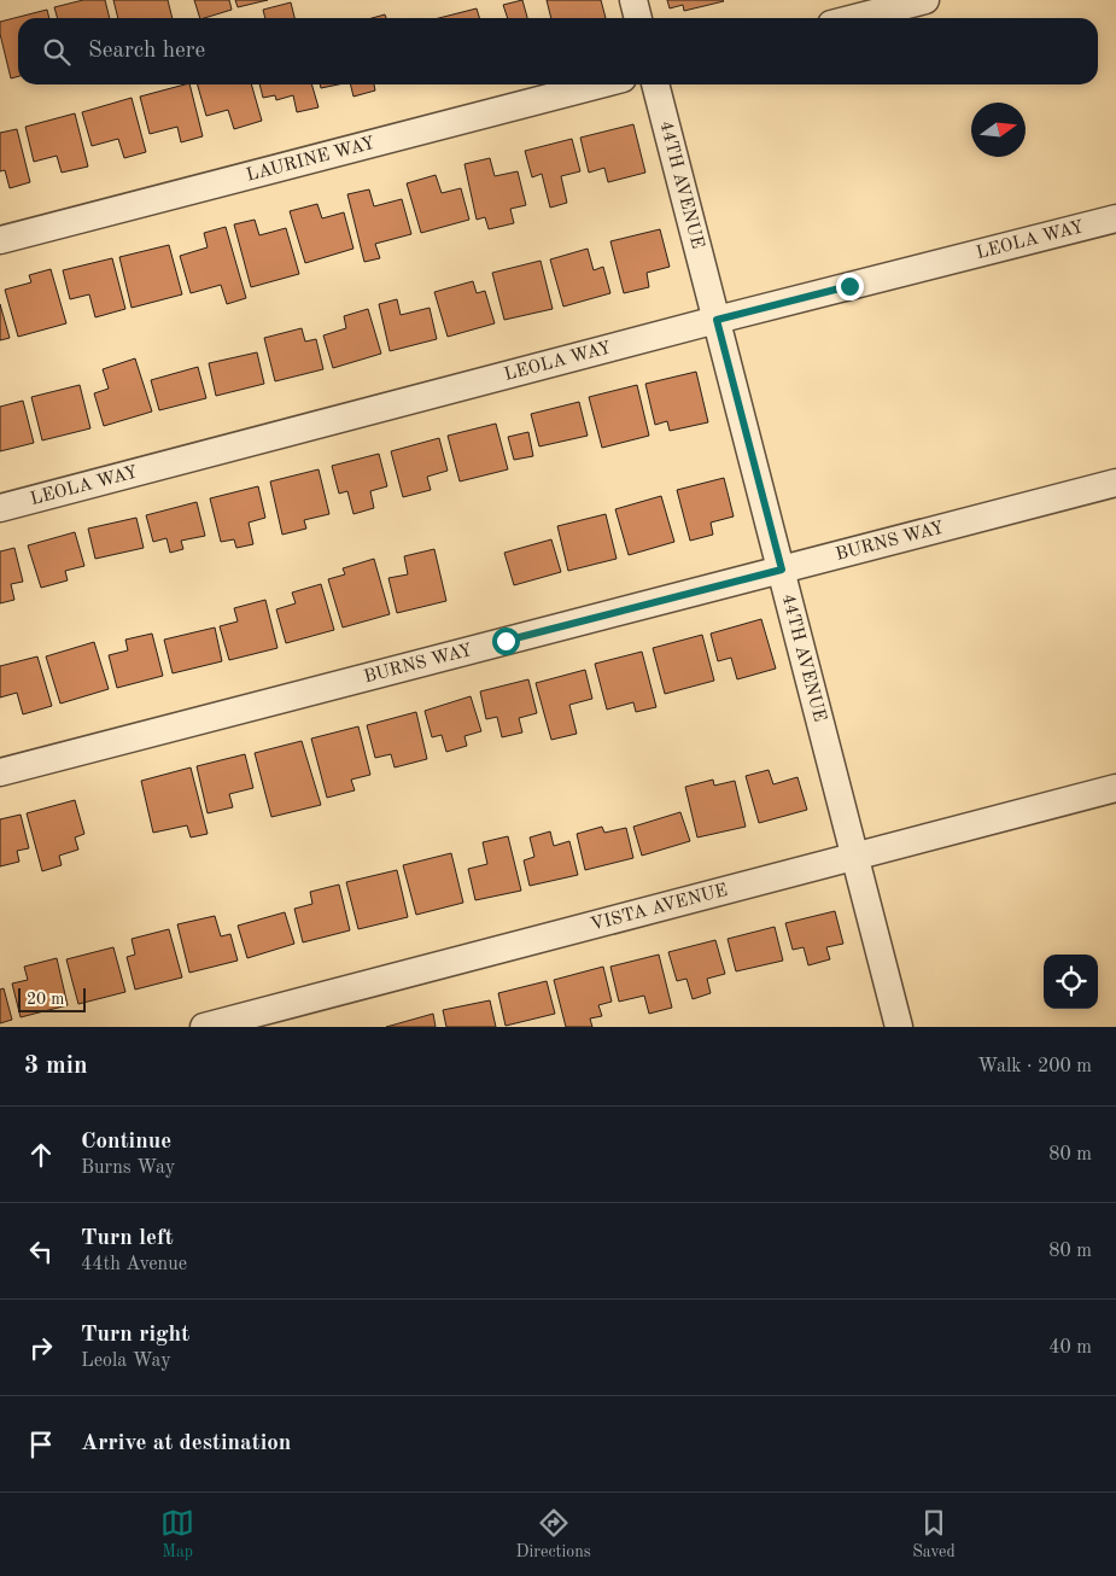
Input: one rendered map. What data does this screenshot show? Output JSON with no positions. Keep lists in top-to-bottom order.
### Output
{
  "streets": {
    "street": [
      "LAURINE WAY",
      "44TH AVENUE",
      "LEOLA WAY",
      "BURNS WAY",
      "VISTA AVENUE"
    ]
  },
  "crossings": [
    ["44TH AVENUE", "LEOLA WAY"],
    ["44TH AVENUE", "BURNS WAY"],
    ["44TH AVENUE", "VISTA AVENUE"]
  ],
  "scale_bar": "20 m",
  "north": "right",
  "page": {
    "search": "Search here",
    "scale": "20 m",
    "heading": ["3 min", "Walk · 200 m"],
    "list": [
      ["Continue", "Burns Way", "80 m"],
      ["Turn left", "44th Avenue", "80 m"],
      ["Turn right", "Leola Way", "40 m"],
      "Arrive at destination"
    ],
    "nav": ["Map", "Directions", "Saved"]
  }
}
